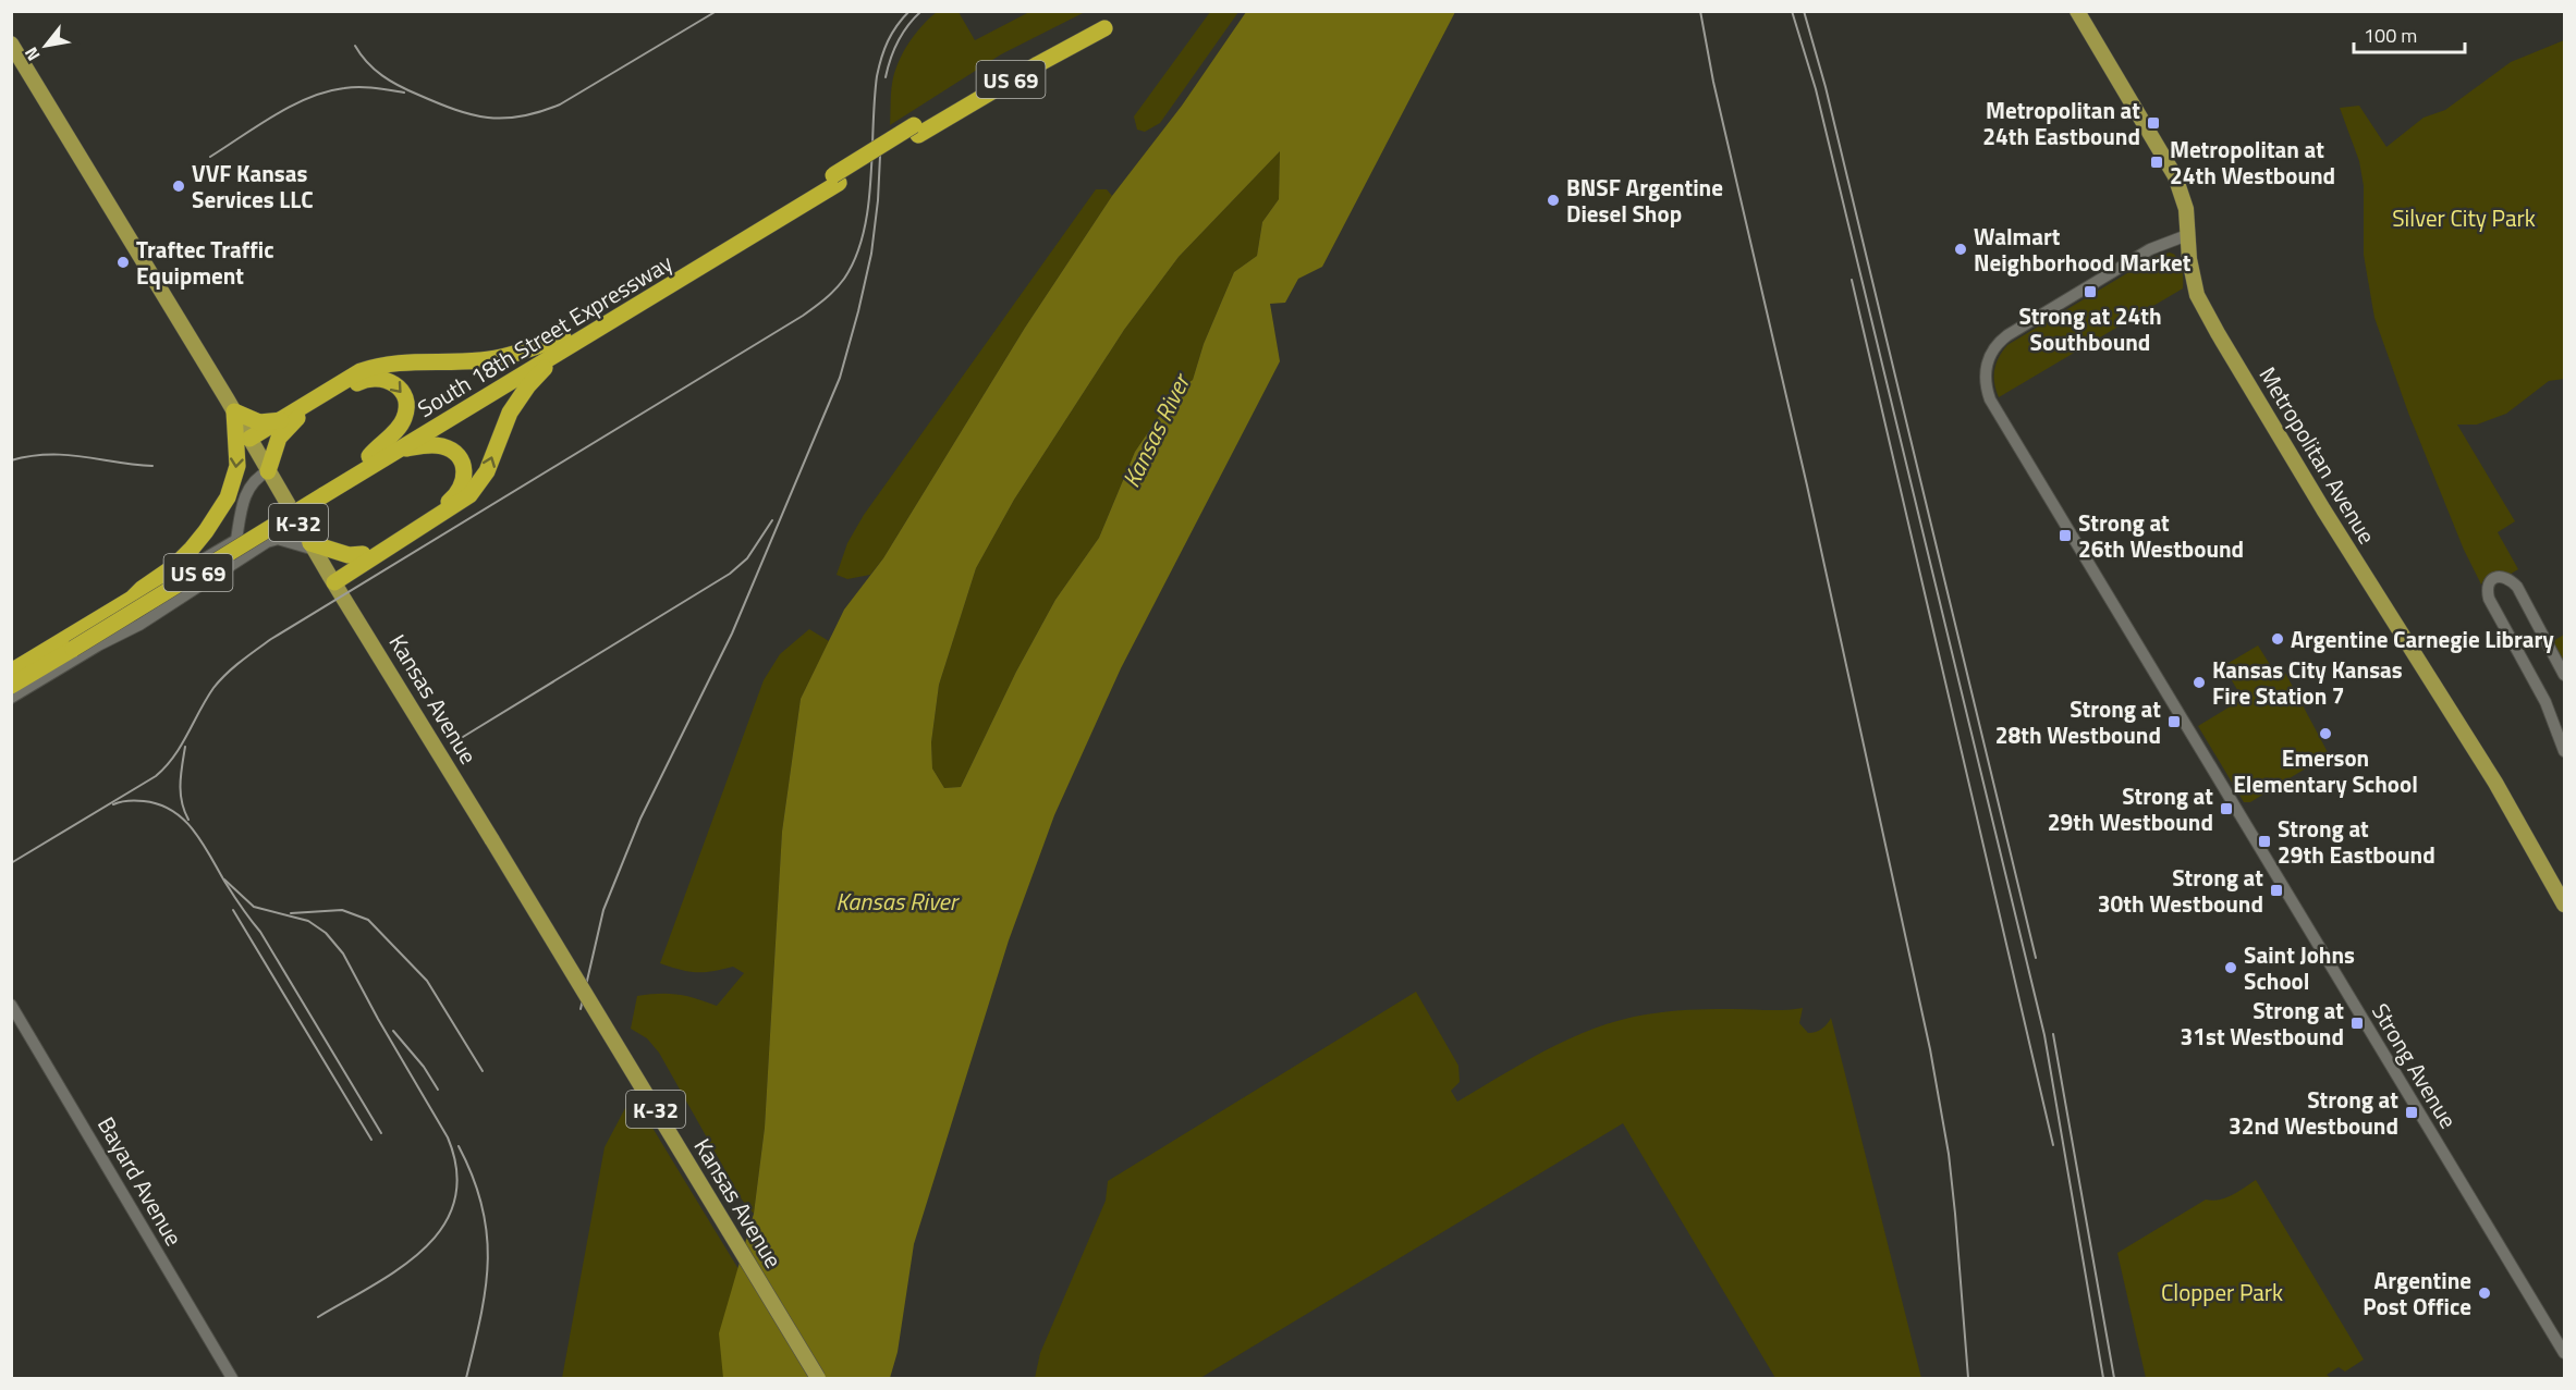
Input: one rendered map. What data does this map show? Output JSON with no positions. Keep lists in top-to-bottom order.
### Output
{
  "streets": {
    "highway": ["US 69", "South 18th Street Expressway"],
    "main road": ["Metropolitan Avenue", "K-32", "Kansas Avenue"],
    "street": ["Strong Avenue", "Bayard Avenue"]
  },
  "crossings": [
    ["Metropolitan Avenue", "Strong Avenue"]
  ],
  "water": ["Kansas River"],
  "parks": ["Silver City Park", "Clopper Park"],
  "places": {
    "transit": [
      "Metropolitan at 24th Eastbound",
      "Metropolitan at 24th Westbound",
      "Strong at 24th Southbound",
      "Strong at 26th Westbound",
      "Strong at 28th Westbound",
      "Strong at 29th Westbound",
      "Strong at 29th Eastbound",
      "Strong at 30th Westbound",
      "Strong at 31st Westbound",
      "Strong at 32nd Westbound"
    ],
    "other": [
      "VVF Kansas Services LLC",
      "BNSF Argentine Diesel Shop",
      "Walmart Neighborhood Market",
      "Traftec Traffic Equipment",
      "Argentine Carnegie Library",
      "Kansas City Kansas Fire Station 7",
      "Emerson Elementary School",
      "Saint Johns School",
      "Argentine Post Office"
    ]
  },
  "scale_bar": "100 m",
  "north": "bottom left"
}
